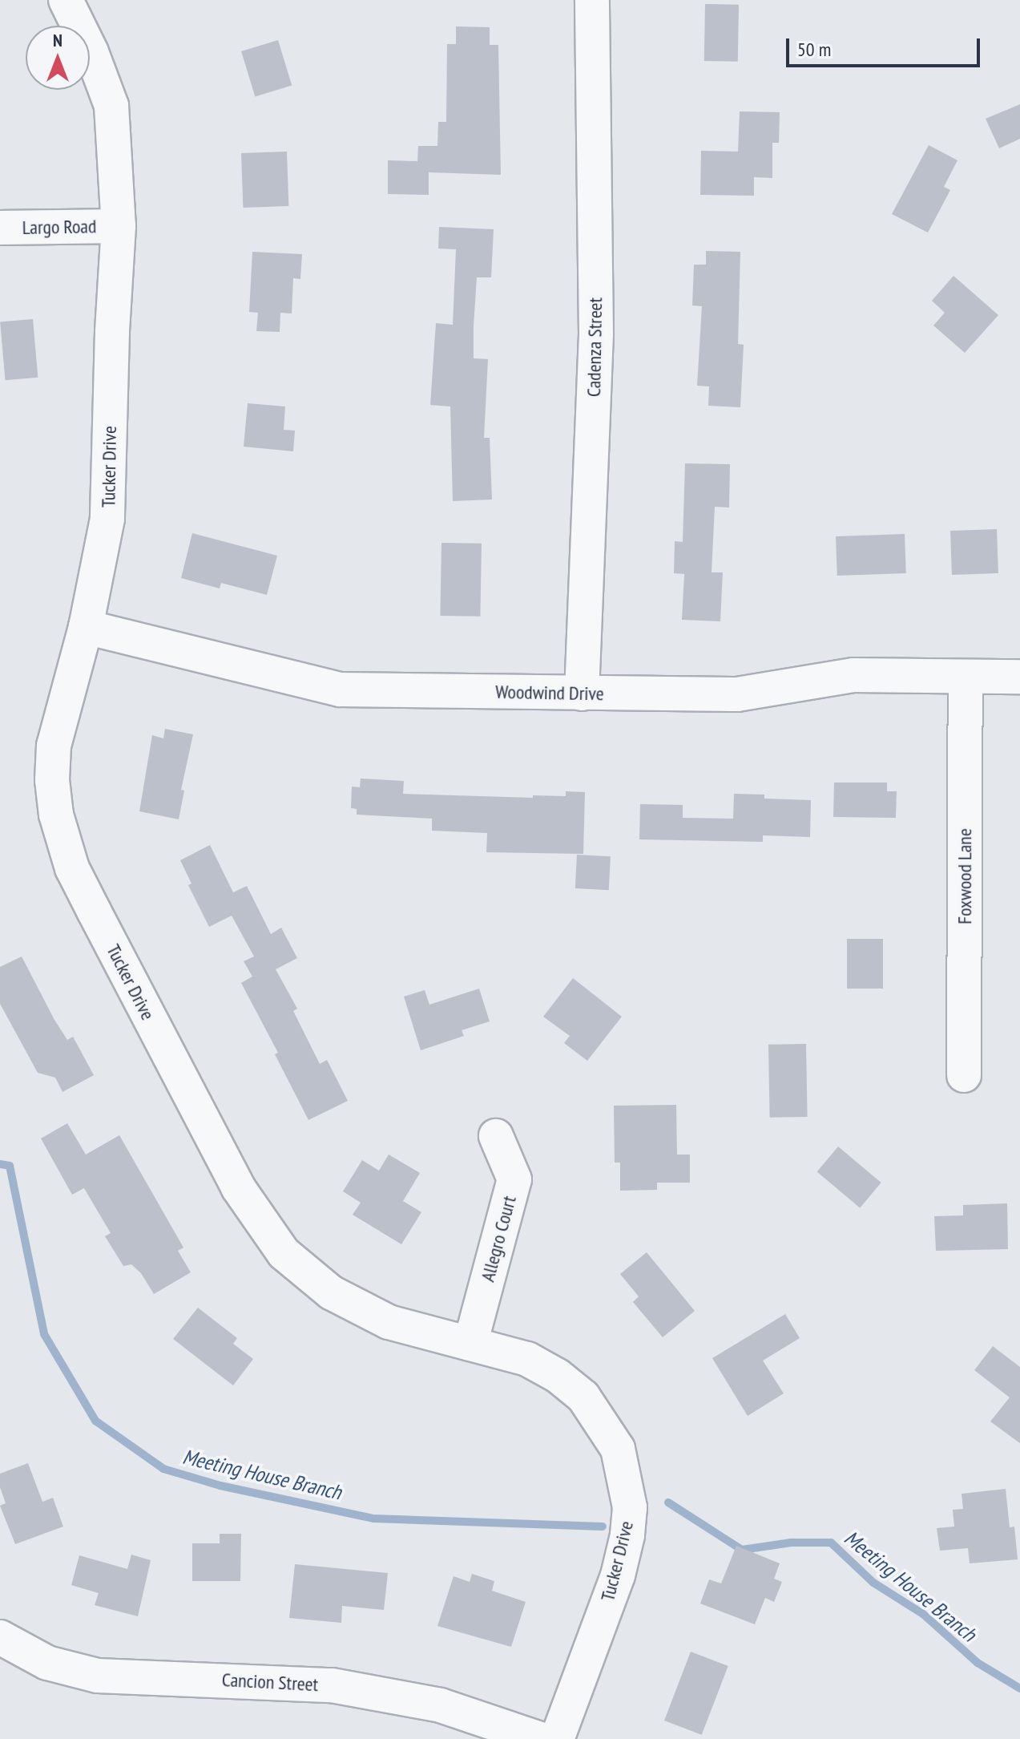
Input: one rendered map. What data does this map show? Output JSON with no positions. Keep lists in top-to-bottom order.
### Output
{
  "streets": {
    "street": [
      "Largo Road",
      "Cadenza Street",
      "Tucker Drive",
      "Woodwind Drive",
      "Foxwood Lane",
      "Allegro Court",
      "Cancion Street"
    ]
  },
  "crossings": [
    ["Largo Road", "Tucker Drive"],
    ["Cadenza Street", "Woodwind Drive"],
    ["Tucker Drive", "Woodwind Drive"],
    ["Tucker Drive", "Allegro Court"],
    ["Woodwind Drive", "Foxwood Lane"]
  ],
  "water": ["Meeting House Branch"],
  "scale_bar": "50 m",
  "north": "top"
}
